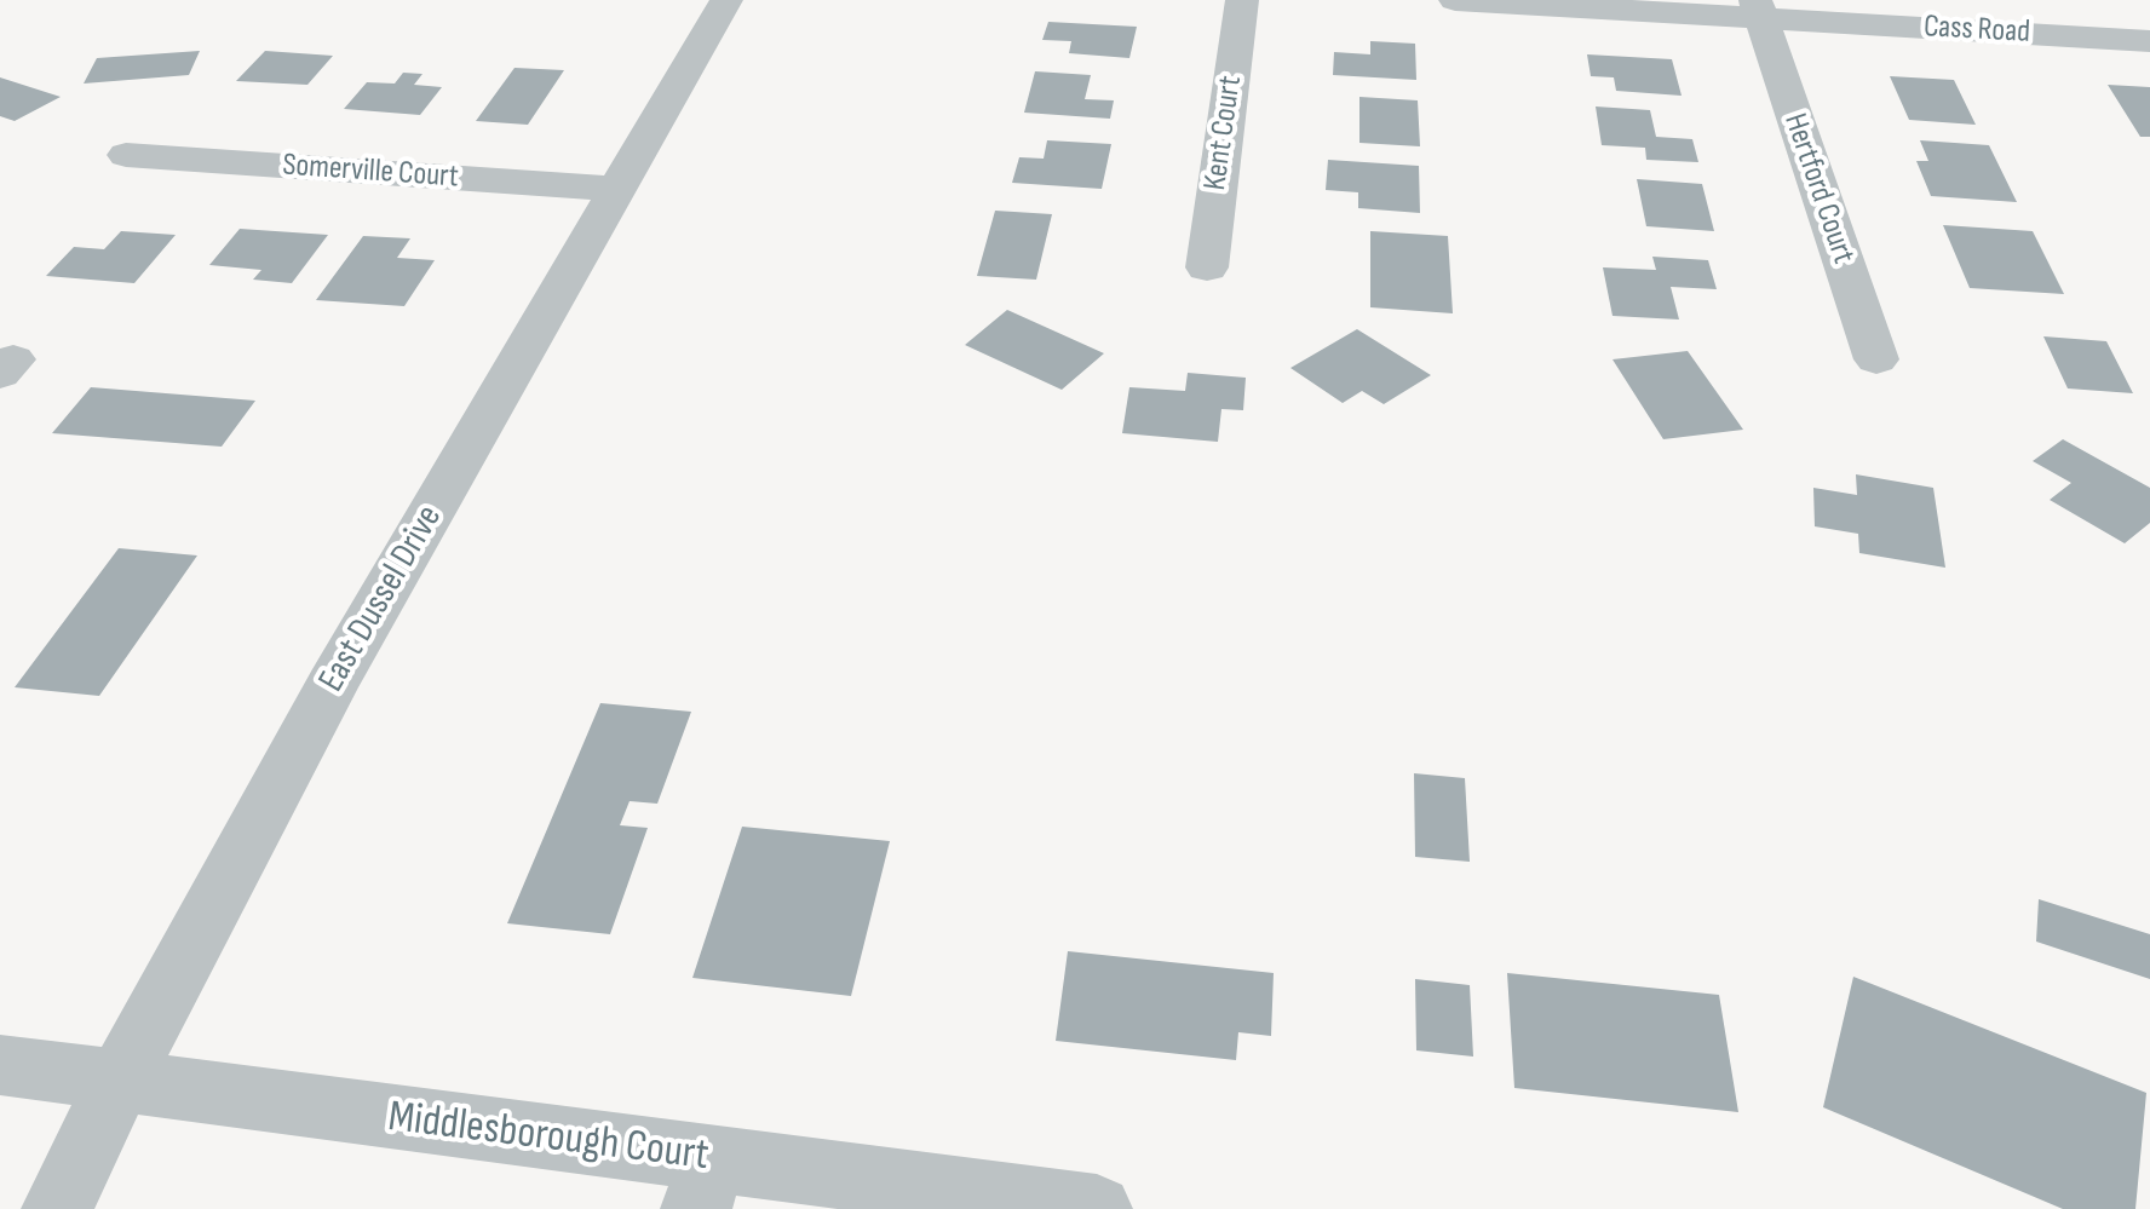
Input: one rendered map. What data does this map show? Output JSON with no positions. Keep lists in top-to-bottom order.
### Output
{
  "streets": {
    "street": [
      "Cass Road",
      "Kent Court",
      "Somerville Court",
      "Hertford Court",
      "East Dussel Drive",
      "Middlesborough Court"
    ]
  },
  "crossings": [
    ["Cass Road", "Hertford Court"],
    ["Somerville Court", "East Dussel Drive"],
    ["East Dussel Drive", "Middlesborough Court"]
  ]
}
